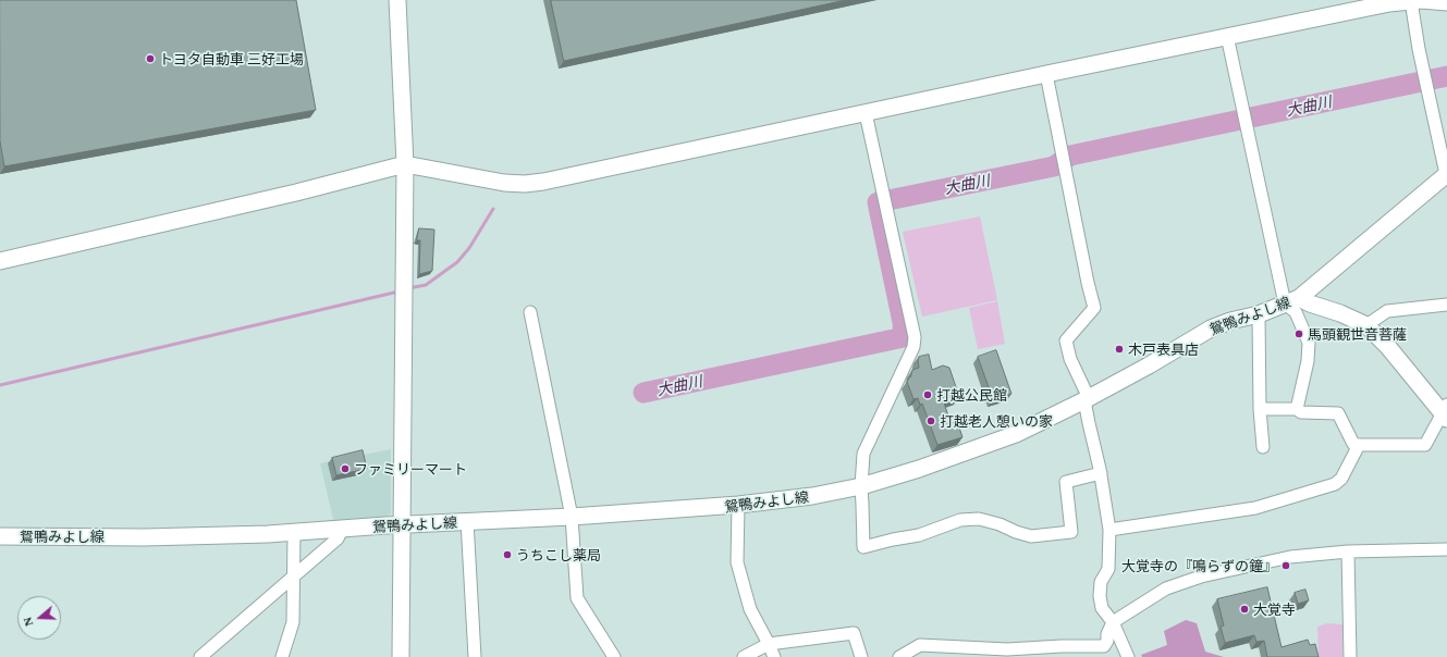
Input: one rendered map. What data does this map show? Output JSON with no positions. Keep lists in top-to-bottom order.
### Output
{
  "streets": {
    "street": ["鴛鴨みよし線"]
  },
  "water": ["大曲川"],
  "places": [
    "トヨタ自動車 三好工場",
    "馬頭観世音菩薩",
    "木戸表具店",
    "打越公民館",
    "打越老人憩いの家",
    "ファミリーマート",
    "うちこし薬局",
    "大覚寺の『鳴らずの鐘』",
    "大覚寺"
  ],
  "north": "left"
}
